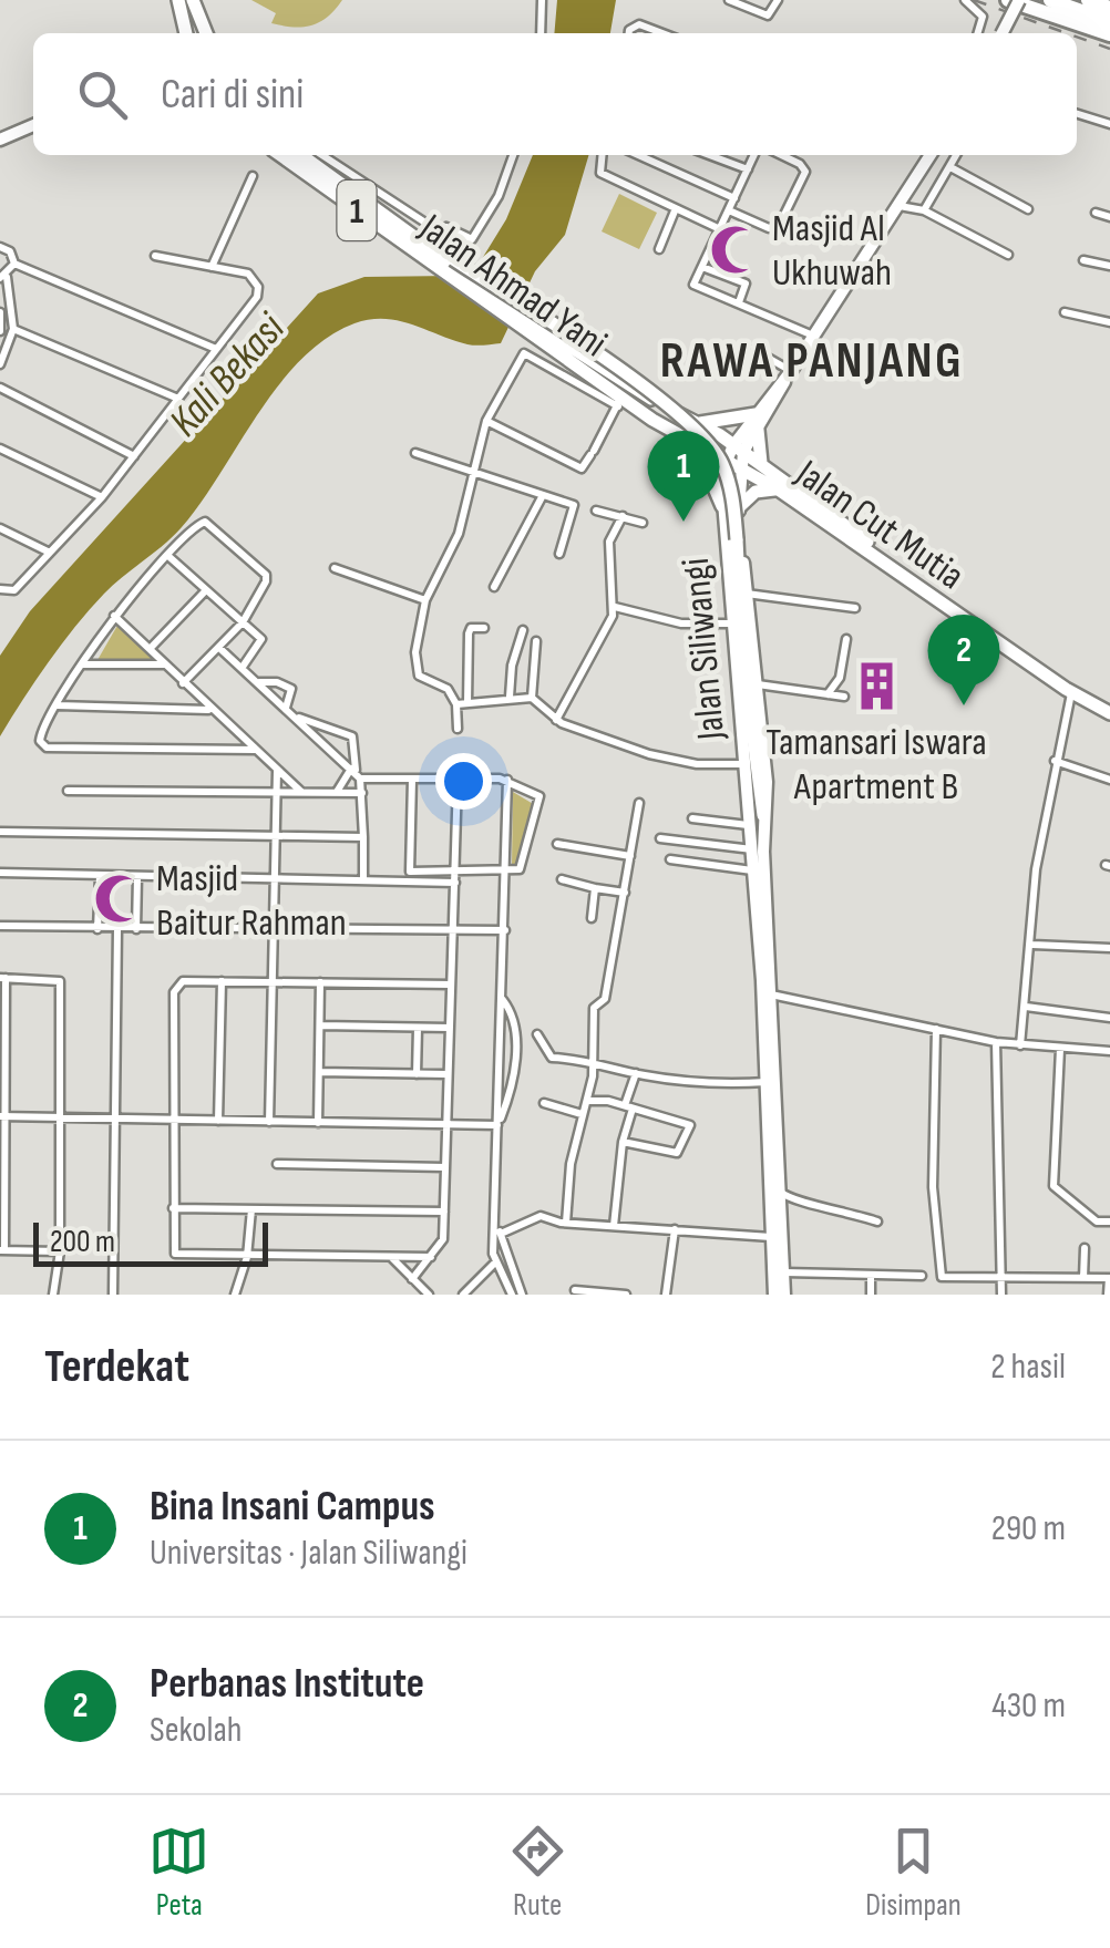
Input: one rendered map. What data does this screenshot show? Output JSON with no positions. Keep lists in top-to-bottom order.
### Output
{
  "streets": {
    "highway": ["1", "Jalan Ahmad Yani", "Jalan Cut Mutia"],
    "main road": ["Jalan Siliwangi"]
  },
  "crossings": [
    ["Jalan Ahmad Yani", "Jalan Cut Mutia"],
    ["Jalan Ahmad Yani", "Jalan Siliwangi"],
    ["Jalan Cut Mutia", "Jalan Siliwangi"]
  ],
  "districts": ["RAWA PANJANG"],
  "water": ["Kali Bekasi"],
  "places": {
    "mosque": ["Masjid Al Ukhuwah", "Masjid Baitur Rahman"],
    "building": ["Tamansari Iswara Apartment B"]
  },
  "scale_bar": "200 m",
  "page": {
    "search": "Cari di sini",
    "pins": ["1", "2"],
    "scale": "200 m",
    "heading": ["Terdekat", "2 hasil"],
    "list": [
      {
        "mark": "1",
        "name": "Bina Insani Campus",
        "note": "Universitas · Jalan Siliwangi",
        "value": "290 m"
      },
      {
        "mark": "2",
        "name": "Perbanas Institute",
        "note": "Sekolah",
        "value": "430 m"
      }
    ],
    "nav": ["Peta", "Rute", "Disimpan"]
  }
}
